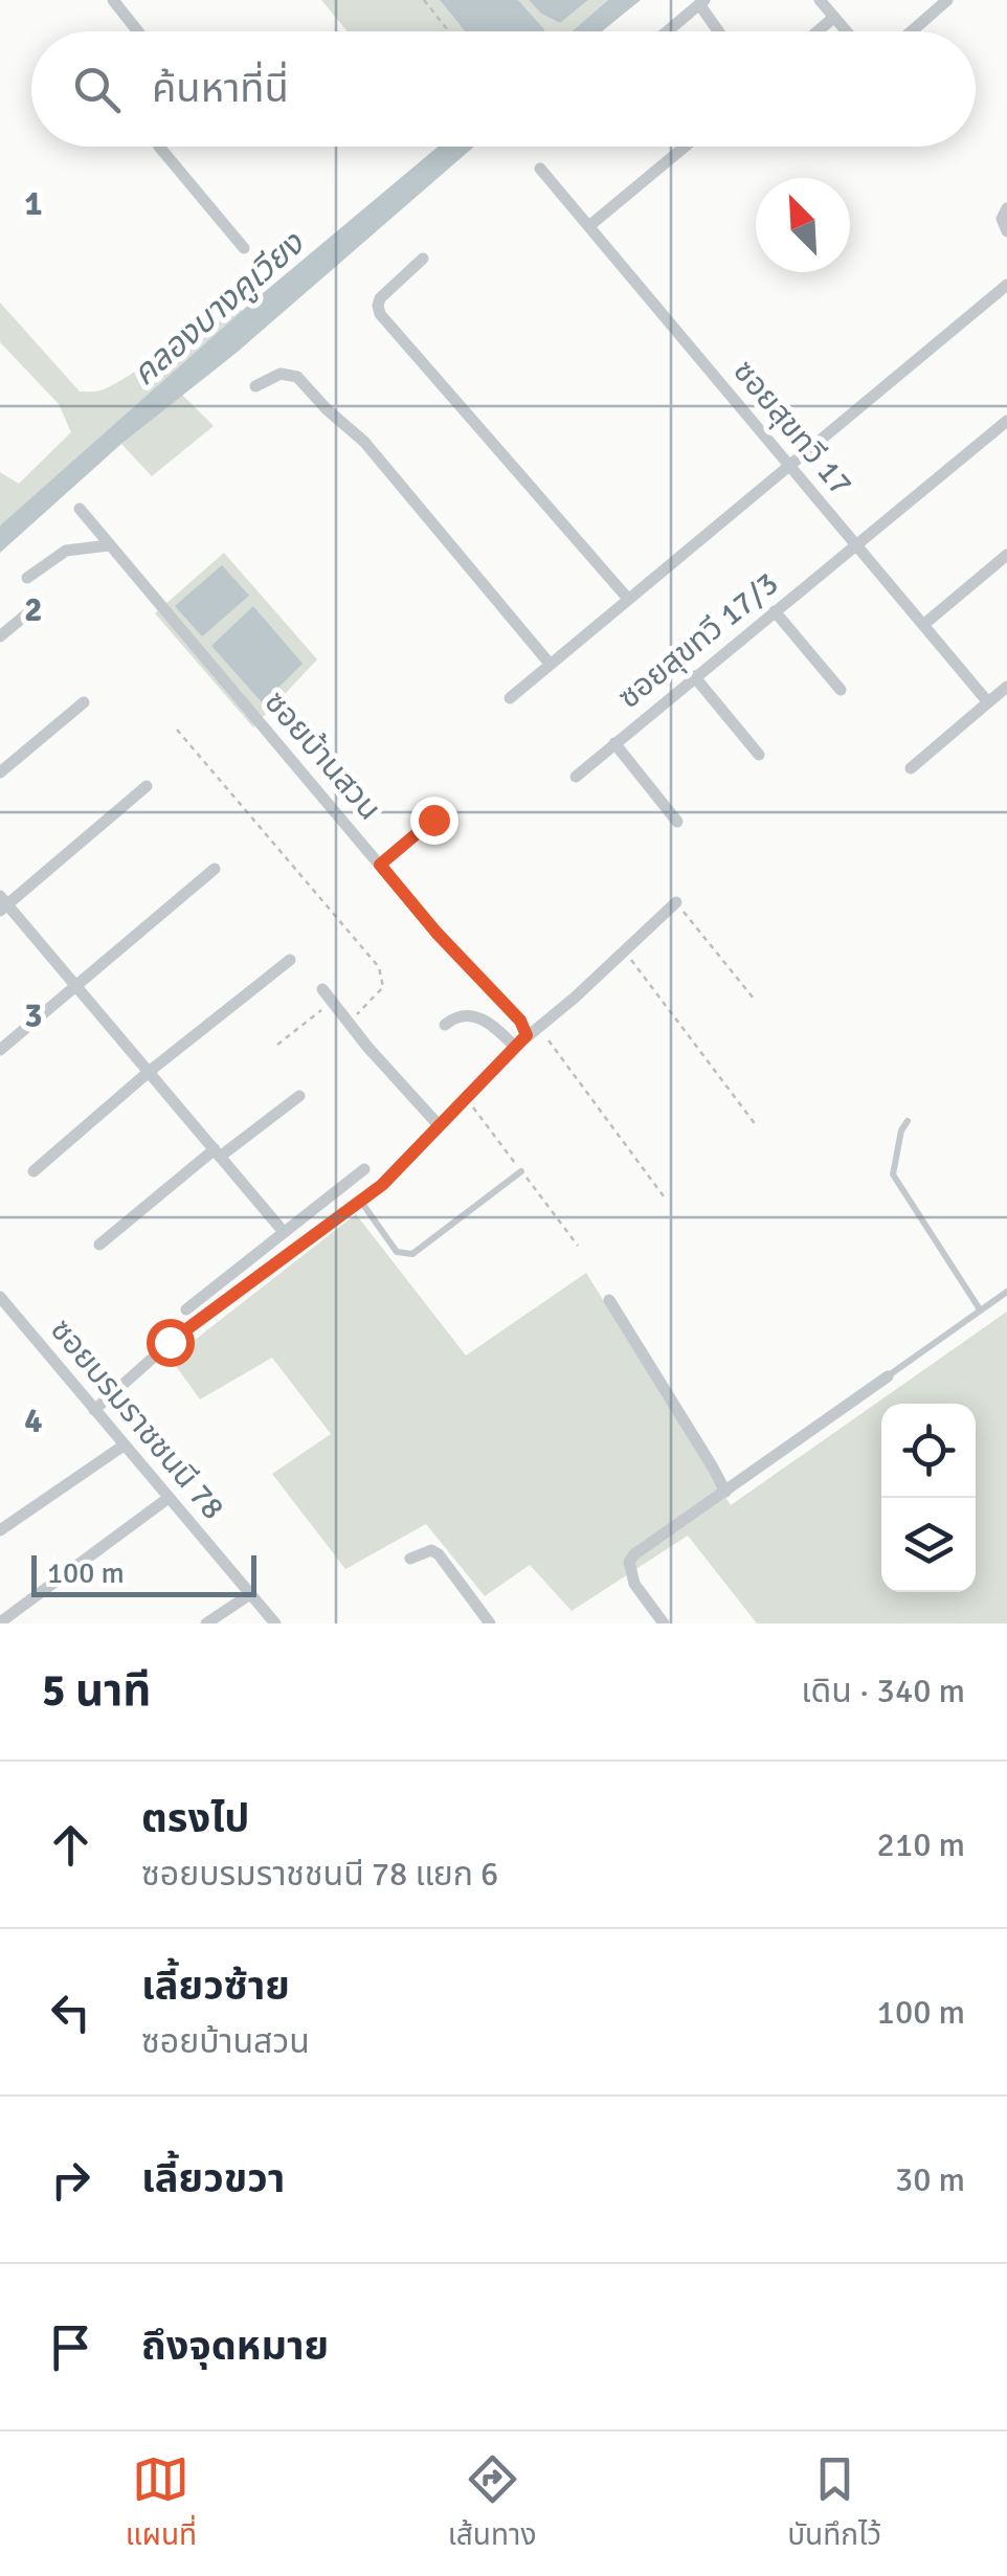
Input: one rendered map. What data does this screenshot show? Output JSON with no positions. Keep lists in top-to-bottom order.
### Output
{
  "streets": {
    "street": [
      "ซอยสุขทวี 17",
      "ซอยสุขทวี 17/3",
      "ซอยบ้านสวน",
      "ซอยบรมราชชนนี 78"
    ]
  },
  "crossings": [
    ["ซอยสุขทวี 17", "ซอยสุขทวี 17/3"]
  ],
  "water": ["คลองบางคูเวียง"],
  "scale_bar": "100 m",
  "north": "top left",
  "page": {
    "search": "ค้นหาที่นี่",
    "scale": "100 m",
    "heading": ["5 นาที", "เดิน · 340 m"],
    "list": [
      ["ตรงไป", "ซอยบรมราชชนนี 78 แยก 6", "210 m"],
      ["เลี้ยวซ้าย", "ซอยบ้านสวน", "100 m"],
      ["เลี้ยวขวา", "30 m"],
      "ถึงจุดหมาย"
    ],
    "nav": ["แผนที่", "เส้นทาง", "บันทึกไว้"]
  },
  "grid": {
    "rows": [
      "1",
      "2",
      "3",
      "4"
    ]
  }
}
